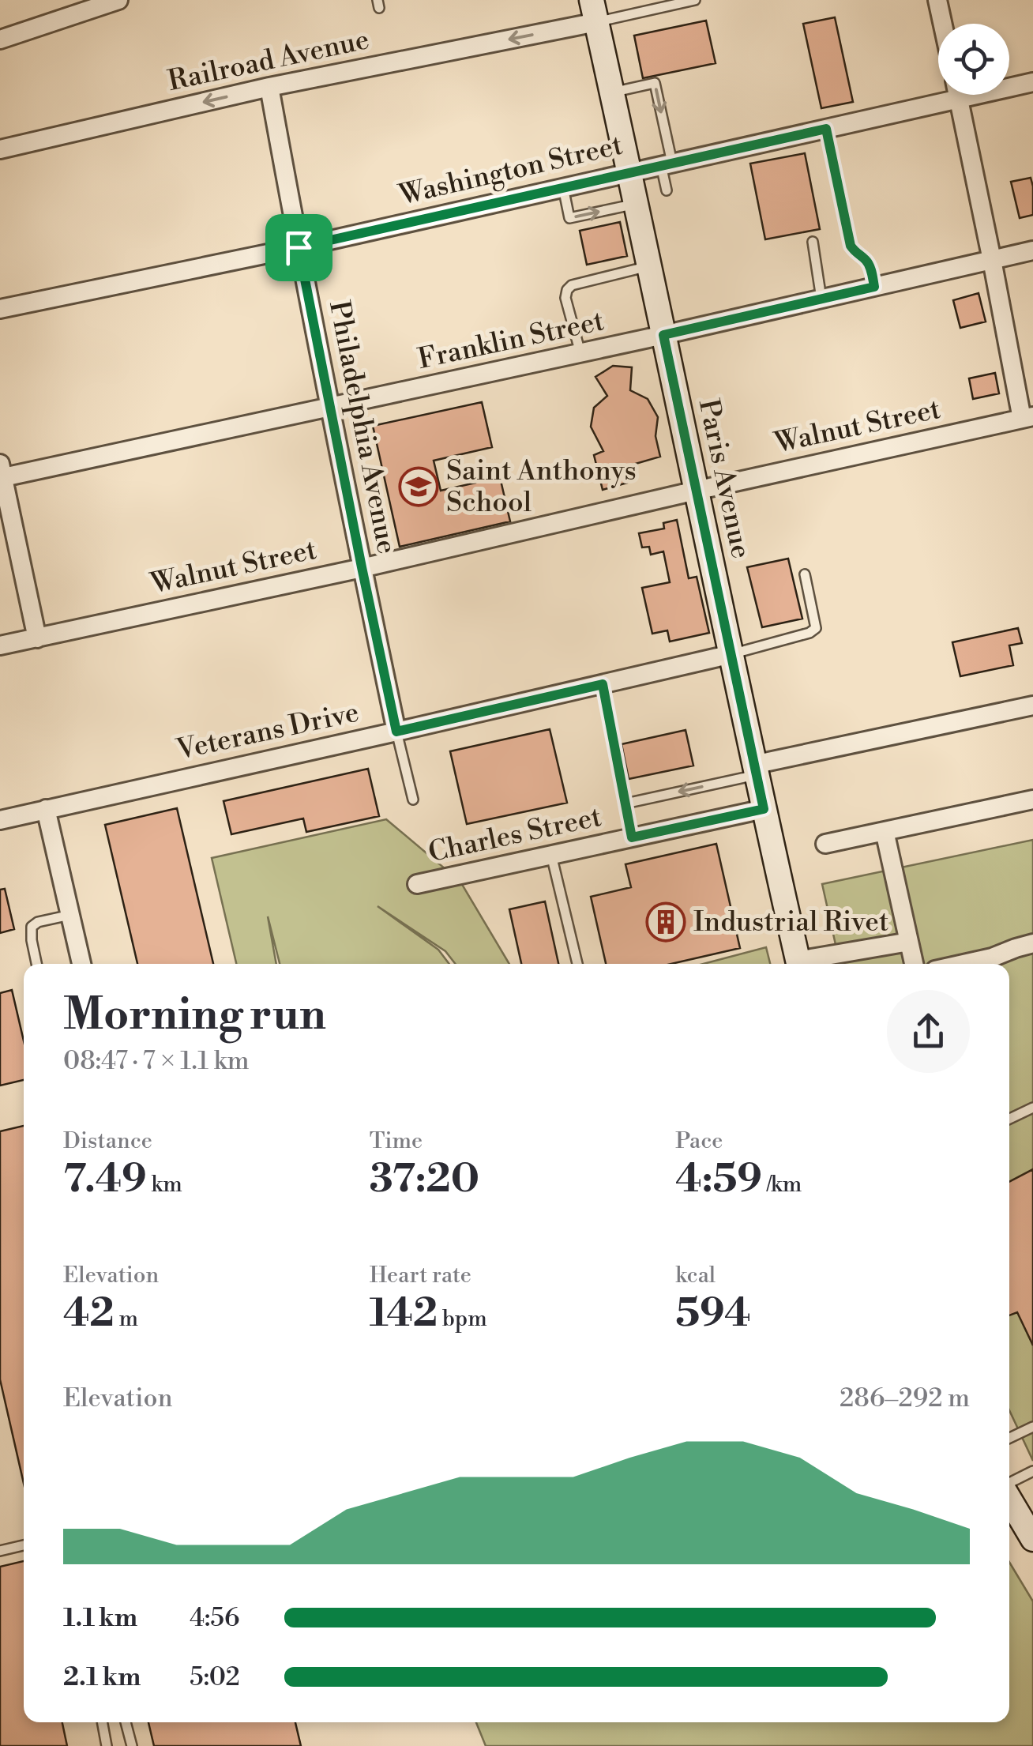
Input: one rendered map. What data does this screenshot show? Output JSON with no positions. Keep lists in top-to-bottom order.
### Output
{
  "streets": {
    "street": [
      "Railroad Avenue",
      "Washington Street",
      "Franklin Street",
      "Walnut Street",
      "Philadelphia Avenue",
      "Paris Avenue",
      "Veterans Drive",
      "Charles Street"
    ]
  },
  "crossings": [
    ["Railroad Avenue", "Philadelphia Avenue"],
    ["Railroad Avenue", "Paris Avenue"],
    ["Washington Street", "Philadelphia Avenue"],
    ["Washington Street", "Paris Avenue"],
    ["Franklin Street", "Philadelphia Avenue"],
    ["Franklin Street", "Paris Avenue"],
    ["Walnut Street", "Philadelphia Avenue"],
    ["Walnut Street", "Paris Avenue"],
    ["Philadelphia Avenue", "Veterans Drive"],
    ["Paris Avenue", "Veterans Drive"],
    ["Paris Avenue", "Charles Street"]
  ],
  "one_way": ["Railroad Avenue"],
  "places": {
    "school or university": ["Saint Anthonys School"],
    "building": ["Industrial Rivet"]
  },
  "page": {
    "heading": ["Morning run", "08:47 · 7 × 1.1 km"],
    "stats": [
      ["Distance", "7.49 km"],
      ["Time", "37:20"],
      ["Pace", "4:59 /km"],
      ["Elevation", "42 m"],
      ["Heart rate", "142 bpm"],
      ["kcal", "594"]
    ],
    "chart": ["Elevation", "286–292 m"],
    "list": [
      {
        "name": "1.1 km",
        "note": "4:56"
      },
      {
        "name": "2.1 km",
        "note": "5:02"
      }
    ]
  }
}
